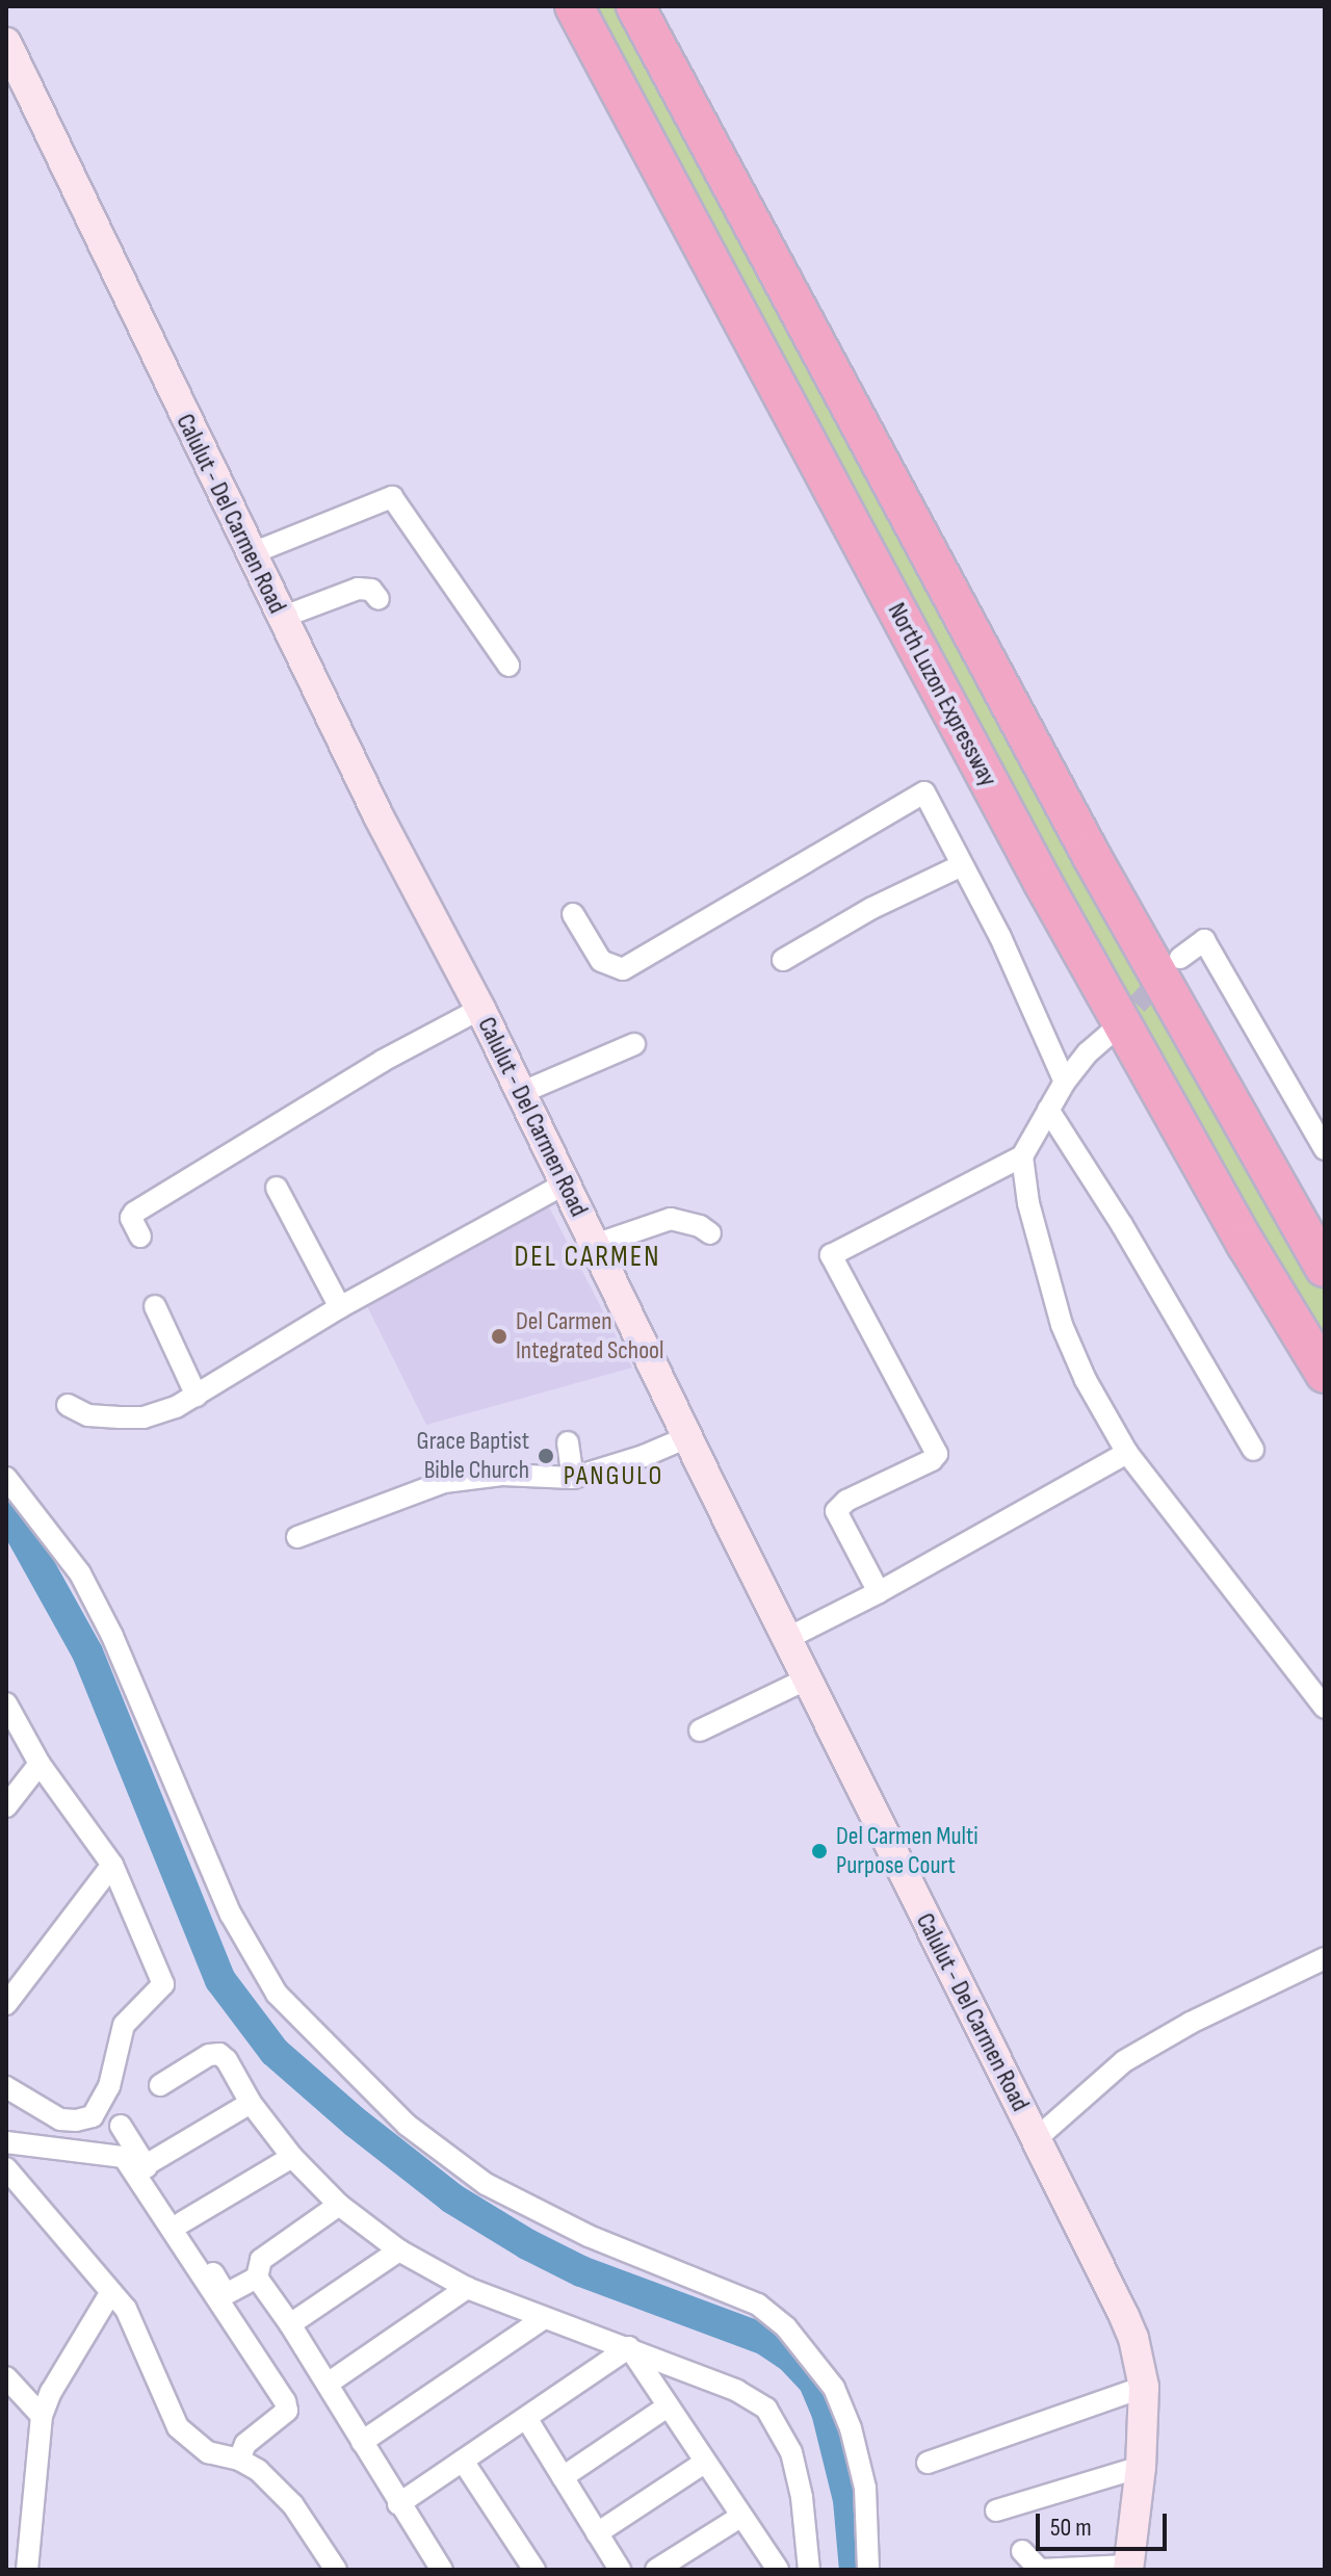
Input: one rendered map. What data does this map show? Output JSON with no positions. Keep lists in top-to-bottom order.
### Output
{
  "streets": {
    "highway": ["North Luzon Expressway"],
    "main road": ["Calulut - Del Carmen Road"]
  },
  "districts": ["DEL CARMEN", "PANGULO"],
  "places": ["Del Carmen Integrated School", "Grace Baptist Bible Church", "Del Carmen Multi Purpose Court"],
  "scale_bar": "50 m"
}
